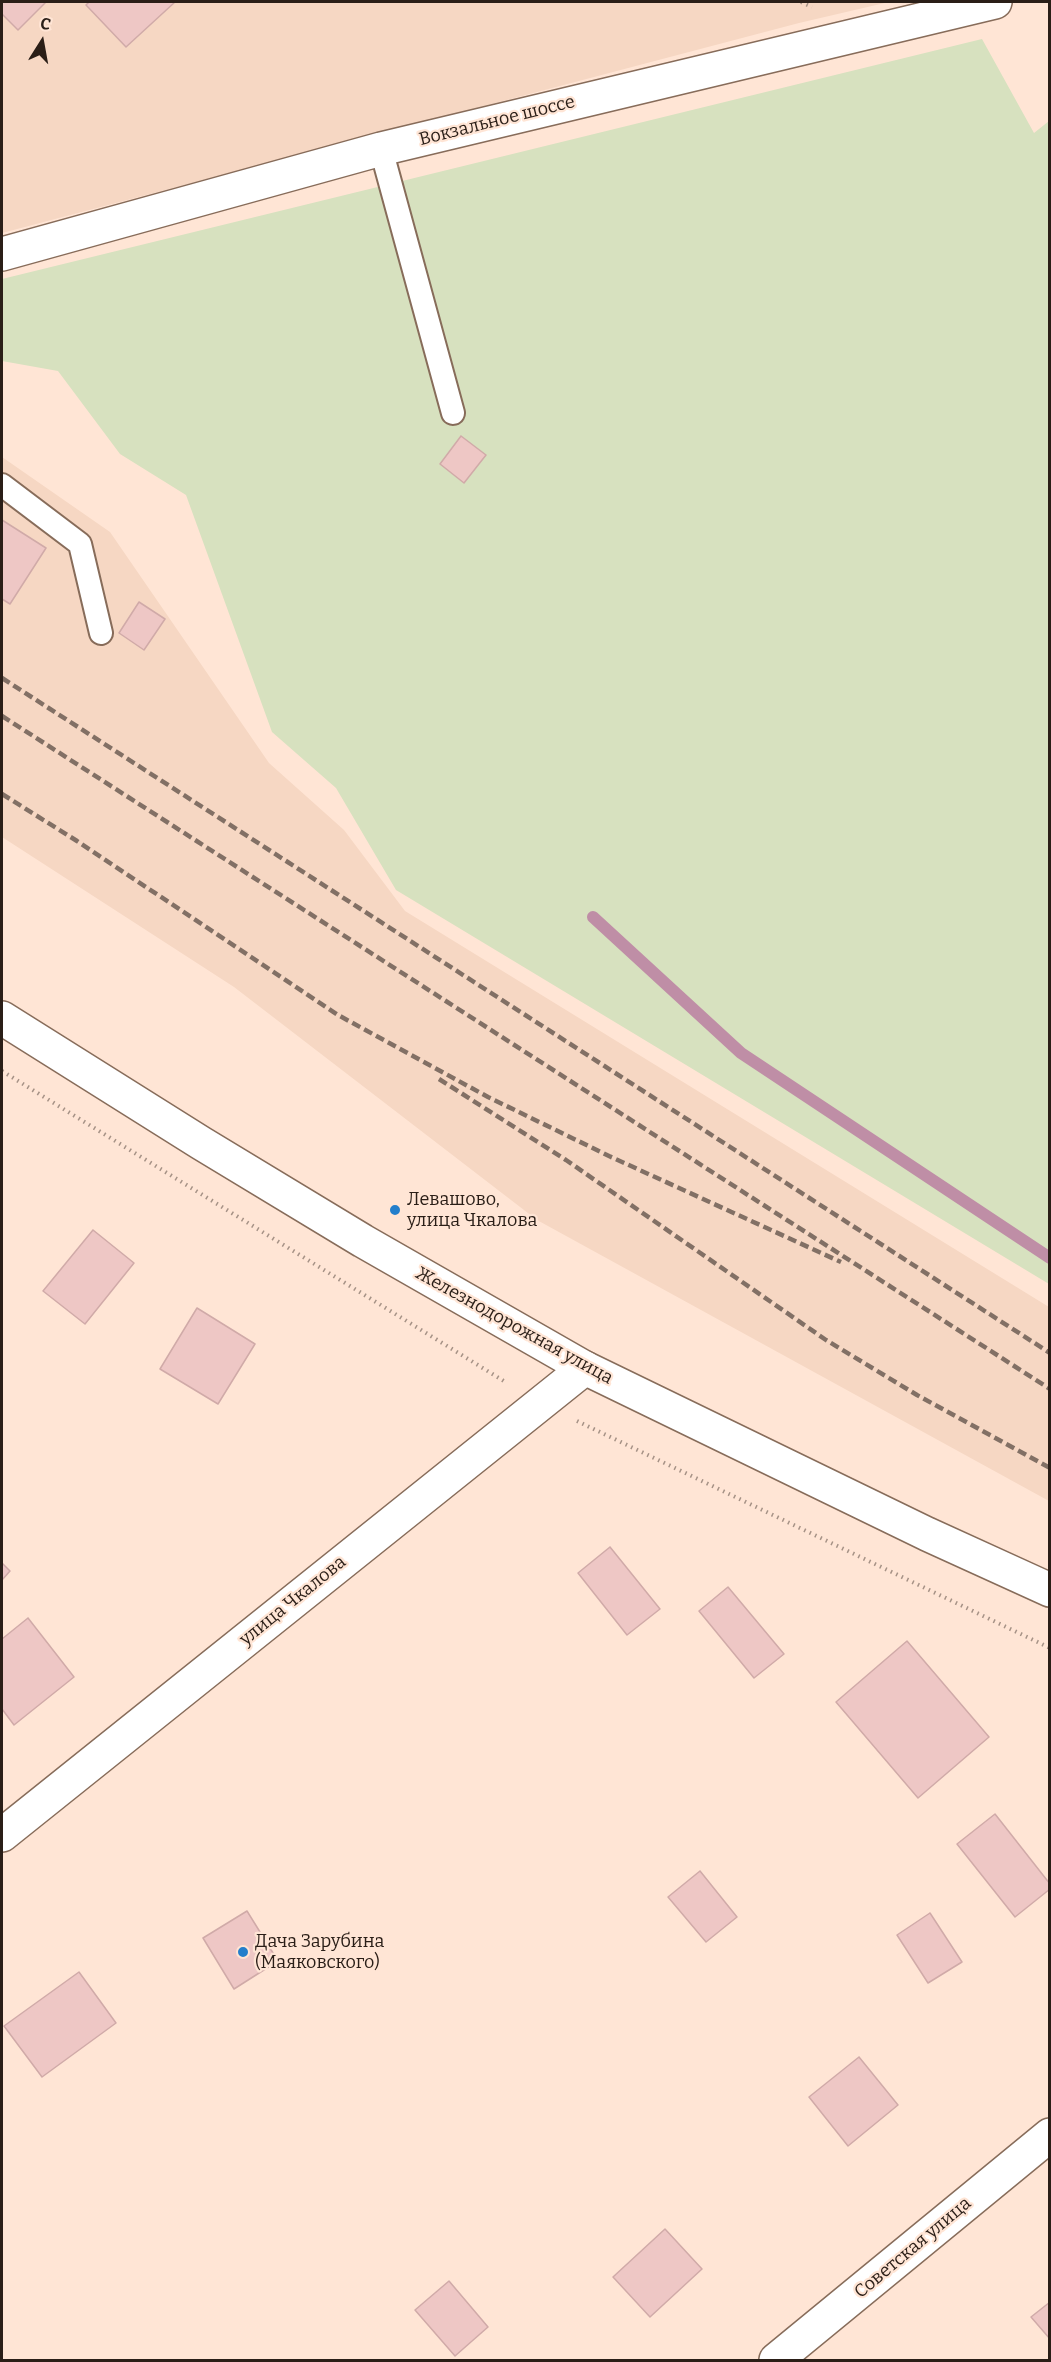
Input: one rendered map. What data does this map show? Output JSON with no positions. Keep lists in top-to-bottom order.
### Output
{
  "streets": {
    "street": [
      "Вокзальное шоссе",
      "Железнодорожная улица",
      "улица Чкалова",
      "Советская улица"
    ]
  },
  "crossings": [
    ["Железнодорожная улица", "улица Чкалова"]
  ],
  "places": ["Левашово, улица Чкалова", "Дача Зарубина (Маяковского)"],
  "north": "top"
}
